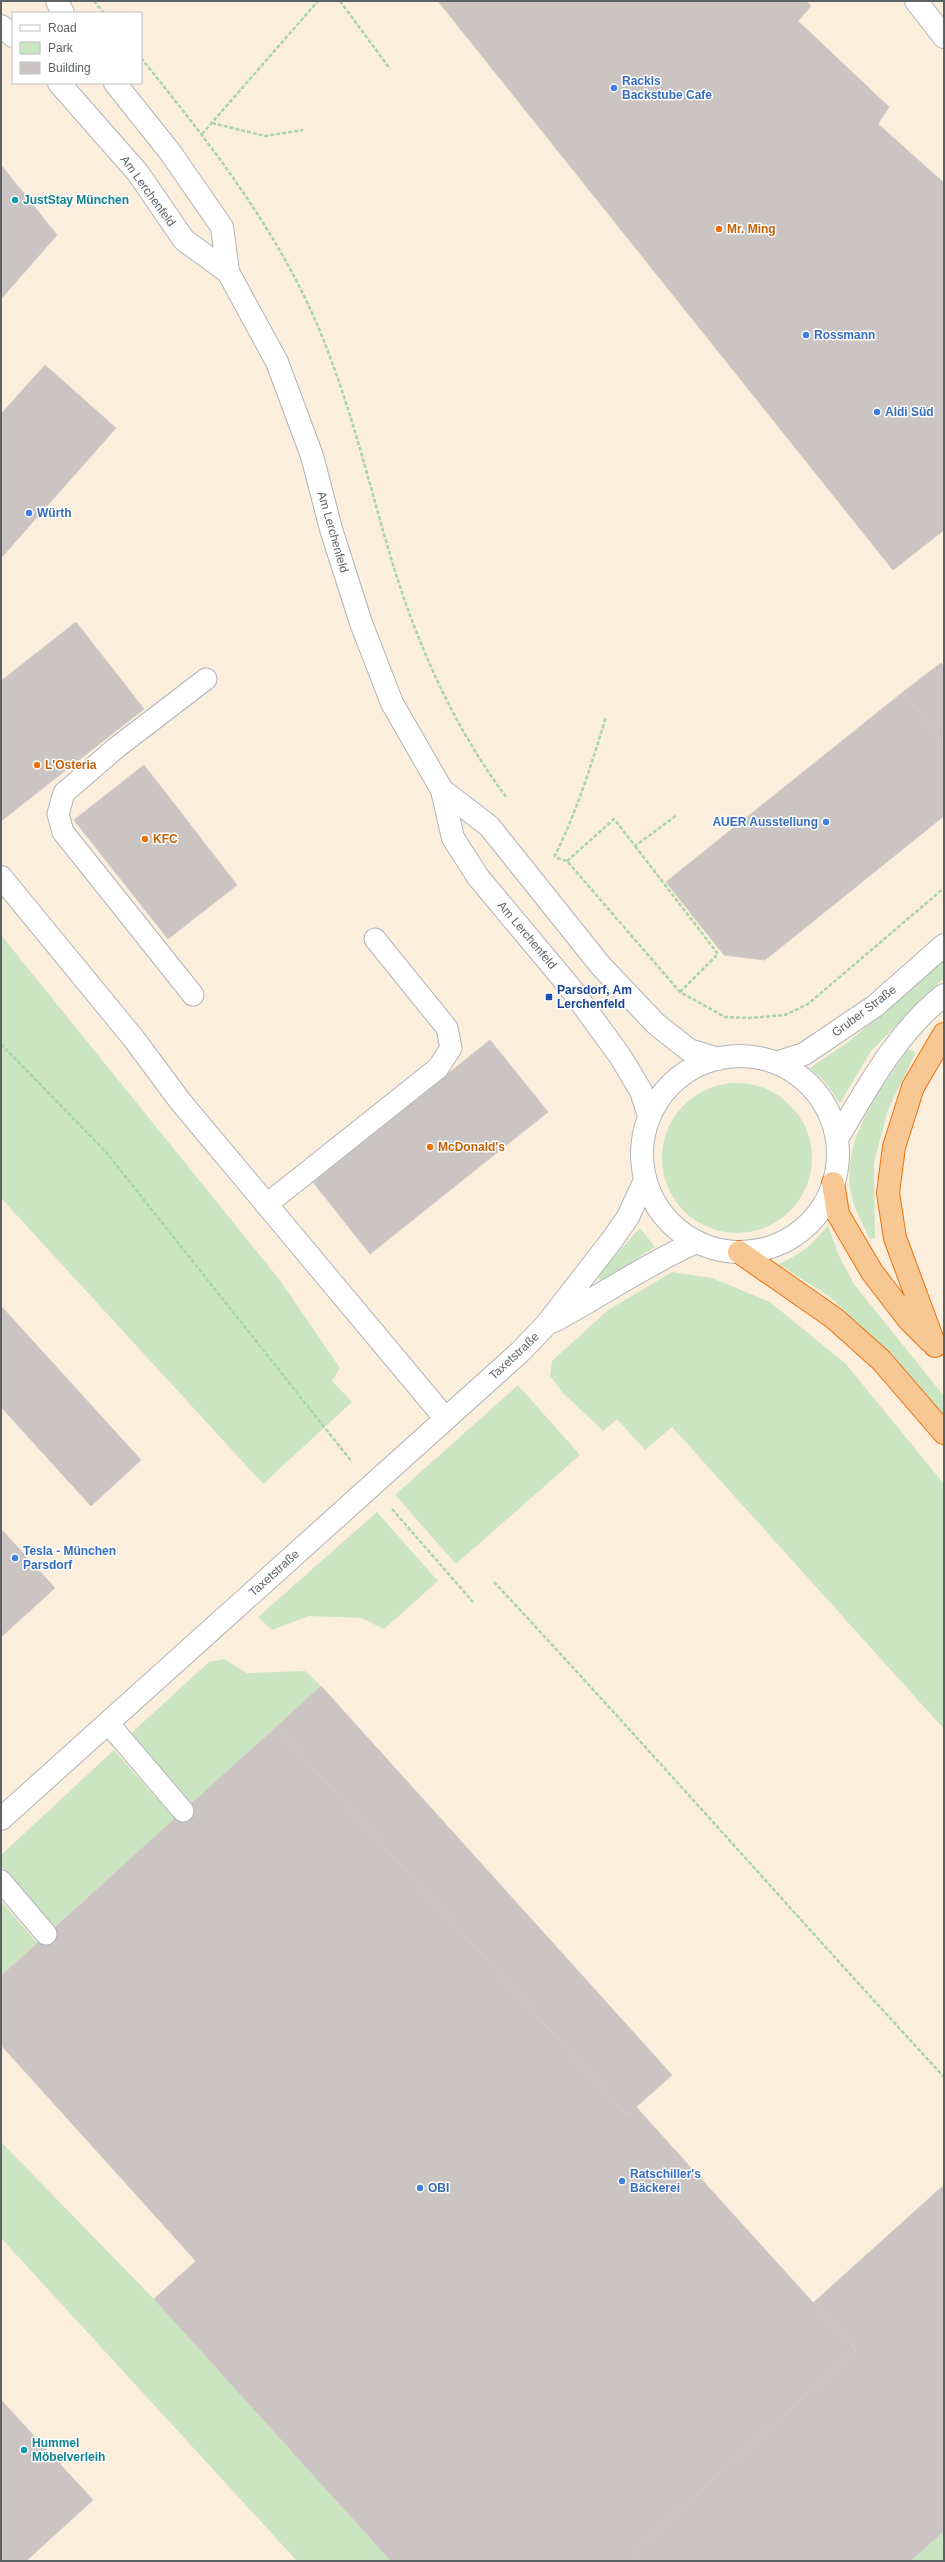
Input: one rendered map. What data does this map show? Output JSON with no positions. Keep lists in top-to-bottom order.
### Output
{
  "streets": {
    "street": ["Am Lerchenfeld", "Gruber Straße", "Taxetstraße"]
  },
  "crossings": [
    ["Am Lerchenfeld", "Gruber Straße"],
    ["Am Lerchenfeld", "Taxetstraße"]
  ],
  "places": {
    "other": [
      "Rackls Backstube Cafe",
      "JustStay München",
      "Mr. Ming",
      "Rossmann",
      "Aldi Süd",
      "Würth",
      "L'Osteria",
      "AUER Ausstellung",
      "KFC",
      "McDonald's",
      "Tesla - München Parsdorf",
      "Ratschiller's Bäckerei",
      "OBI",
      "Hummel Möbelverleih"
    ],
    "transit": ["Parsdorf, Am Lerchenfeld"]
  },
  "legend": ["Road", "Park", "Building"]
}
